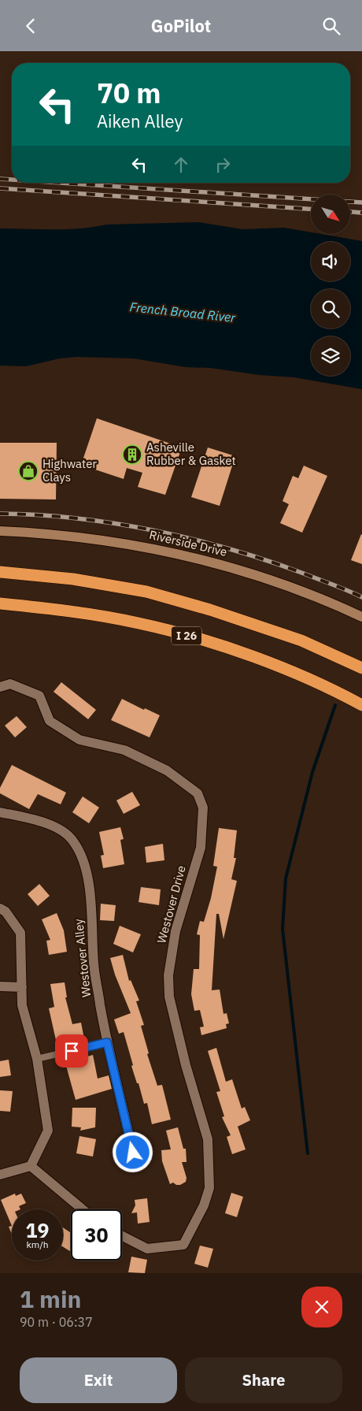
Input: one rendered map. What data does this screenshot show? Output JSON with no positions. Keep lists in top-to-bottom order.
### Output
{
  "streets": {
    "highway": ["I 26"],
    "main road": ["Riverside Drive"],
    "street": ["Westover Drive", "Westover Alley"]
  },
  "water": ["French Broad River"],
  "places": {
    "building": ["Asheville Rubber & Gasket"],
    "shop": ["Highwater Clays"]
  },
  "north": "bottom right",
  "page": {
    "header": "GoPilot",
    "turn": ["70 m", "Aiken Alley"],
    "speed": "19 km/h",
    "limit": "30",
    "heading": ["1 min", "90 m · 06:37"],
    "buttons": ["Exit", "Share"]
  }
}
